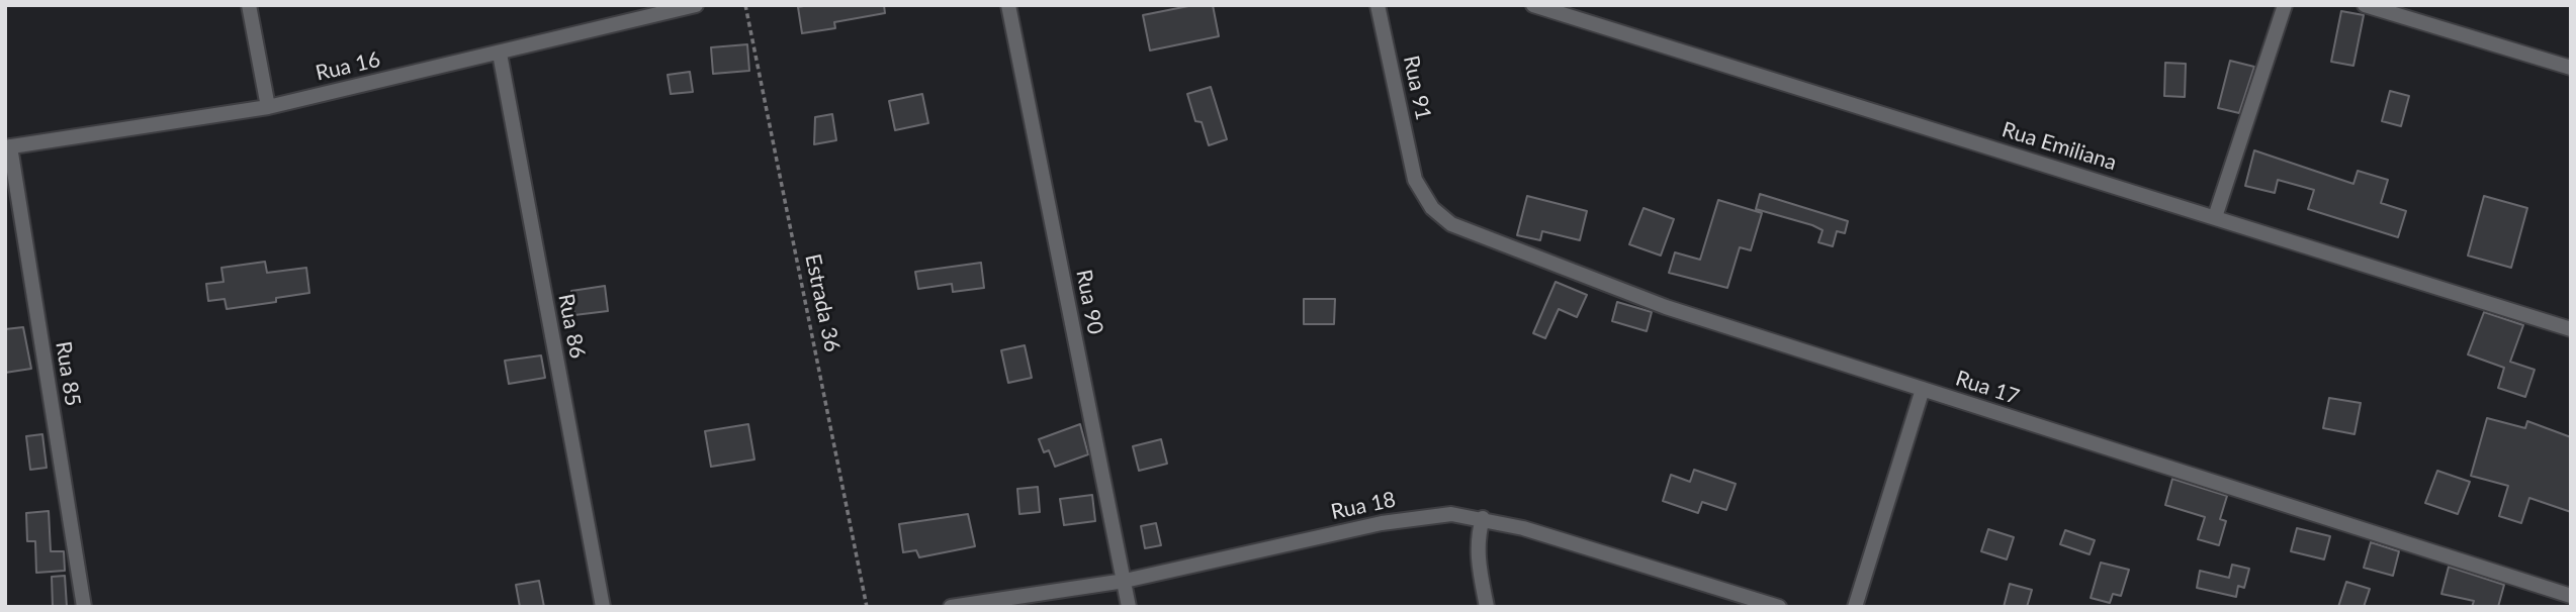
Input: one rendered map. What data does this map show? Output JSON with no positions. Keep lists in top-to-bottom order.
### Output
{
  "streets": {
    "street": [
      "Rua 16",
      "Rua 91",
      "Rua Emiliana",
      "Rua 90",
      "Rua 86",
      "Rua 85",
      "Rua 17",
      "Rua 18"
    ],
    "path": ["Estrada 36"]
  },
  "crossings": [
    ["Rua 16", "Rua 86"],
    ["Rua 16", "Rua 85"],
    ["Rua 91", "Rua 17"],
    ["Rua 90", "Rua 18"]
  ]
}
